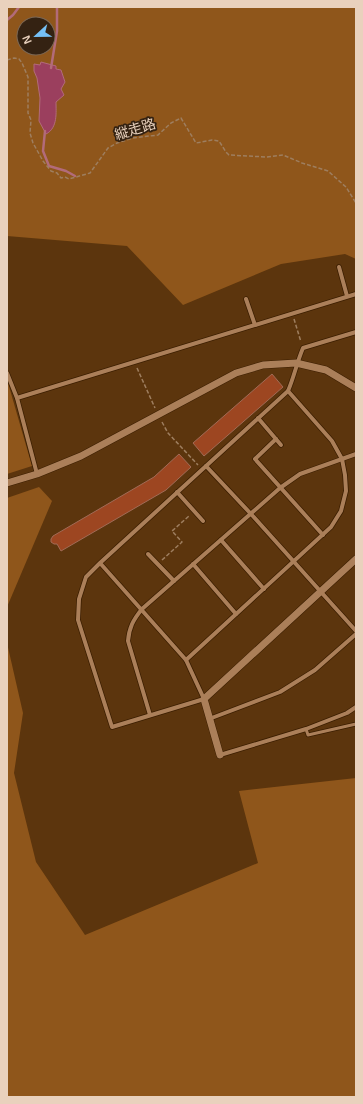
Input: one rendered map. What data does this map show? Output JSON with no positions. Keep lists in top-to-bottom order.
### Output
{
  "streets": {
    "path": ["縦走路"]
  },
  "north": "left"
}
